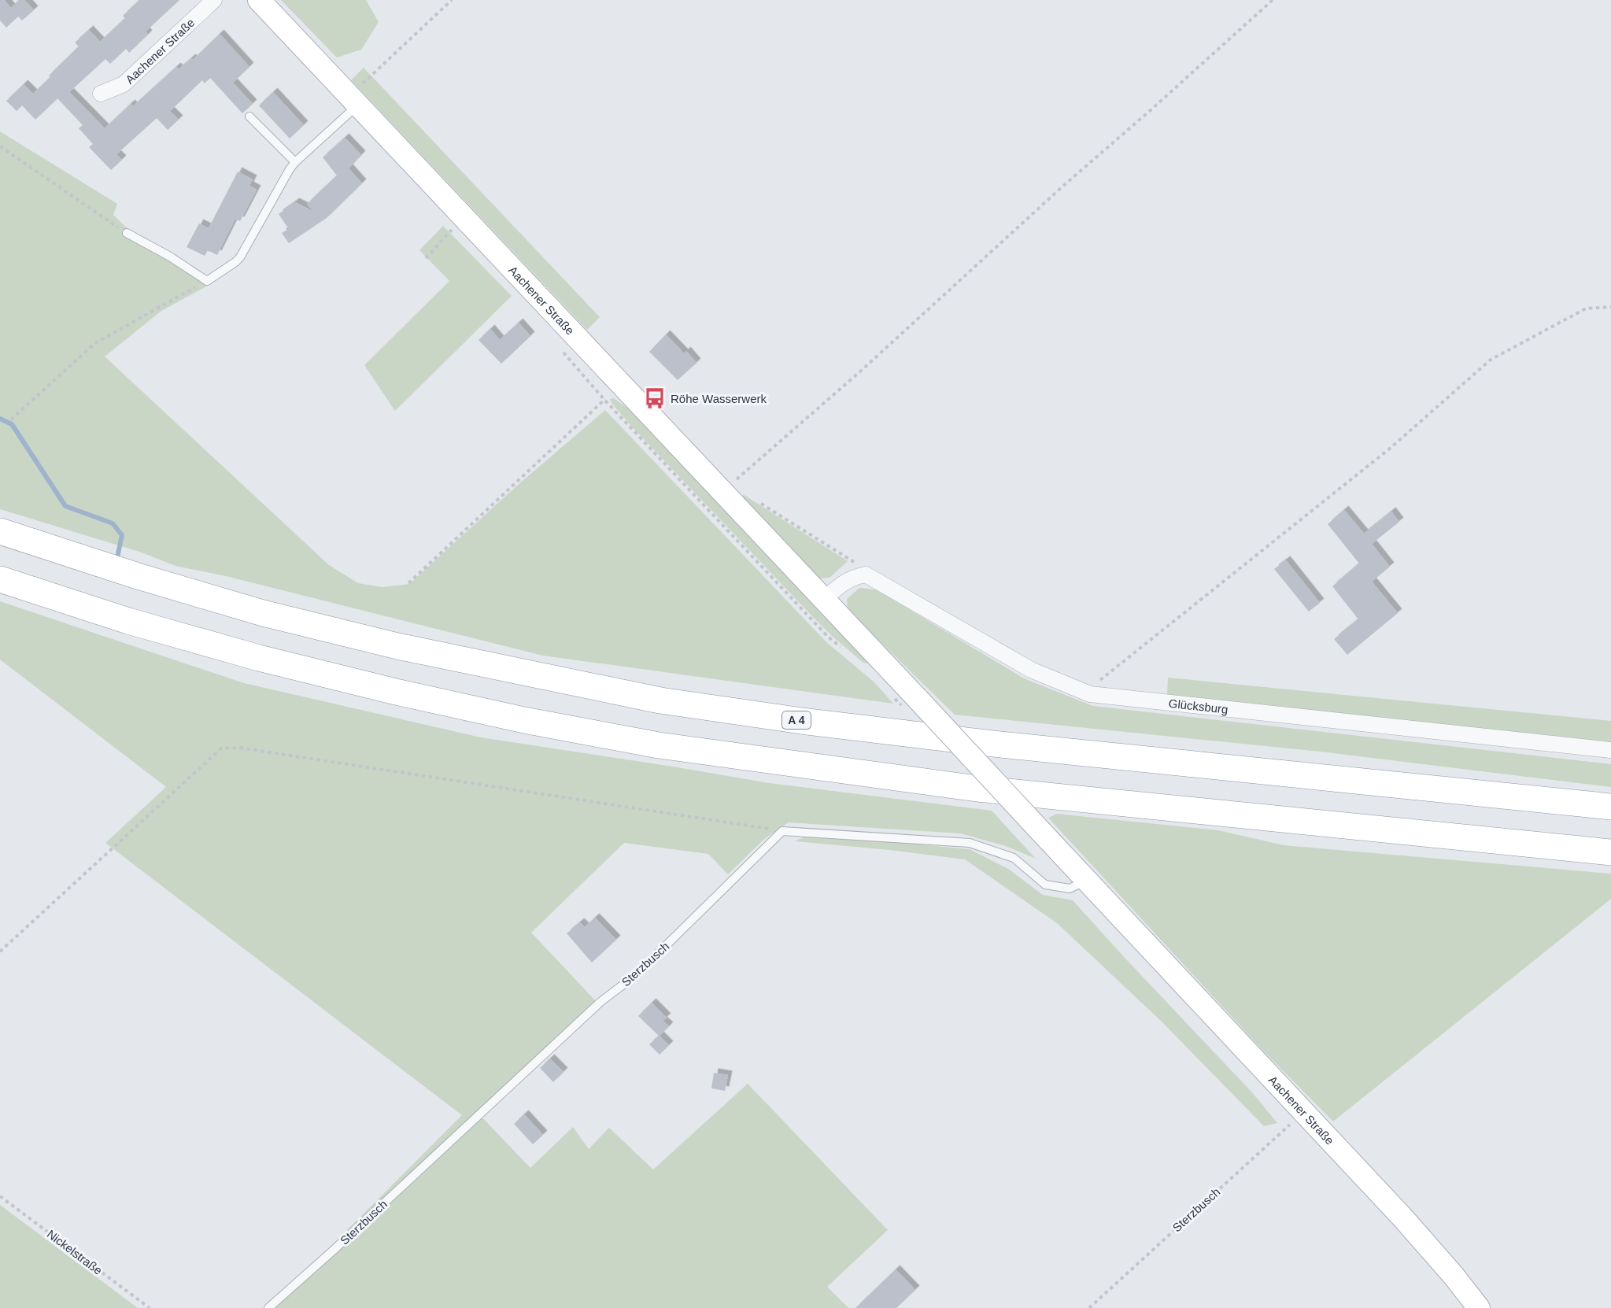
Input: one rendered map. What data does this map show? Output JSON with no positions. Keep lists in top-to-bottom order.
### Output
{
  "streets": {
    "highway": ["A 4"],
    "main road": ["Aachener Straße"],
    "street": ["Glücksburg"],
    "lane": ["Sterzbusch"],
    "path": ["Nickelstraße"]
  },
  "crossings": [
    ["Aachener Straße", "Sterzbusch"]
  ],
  "places": {
    "bus stop": ["Röhe Wasserwerk"]
  }
}
